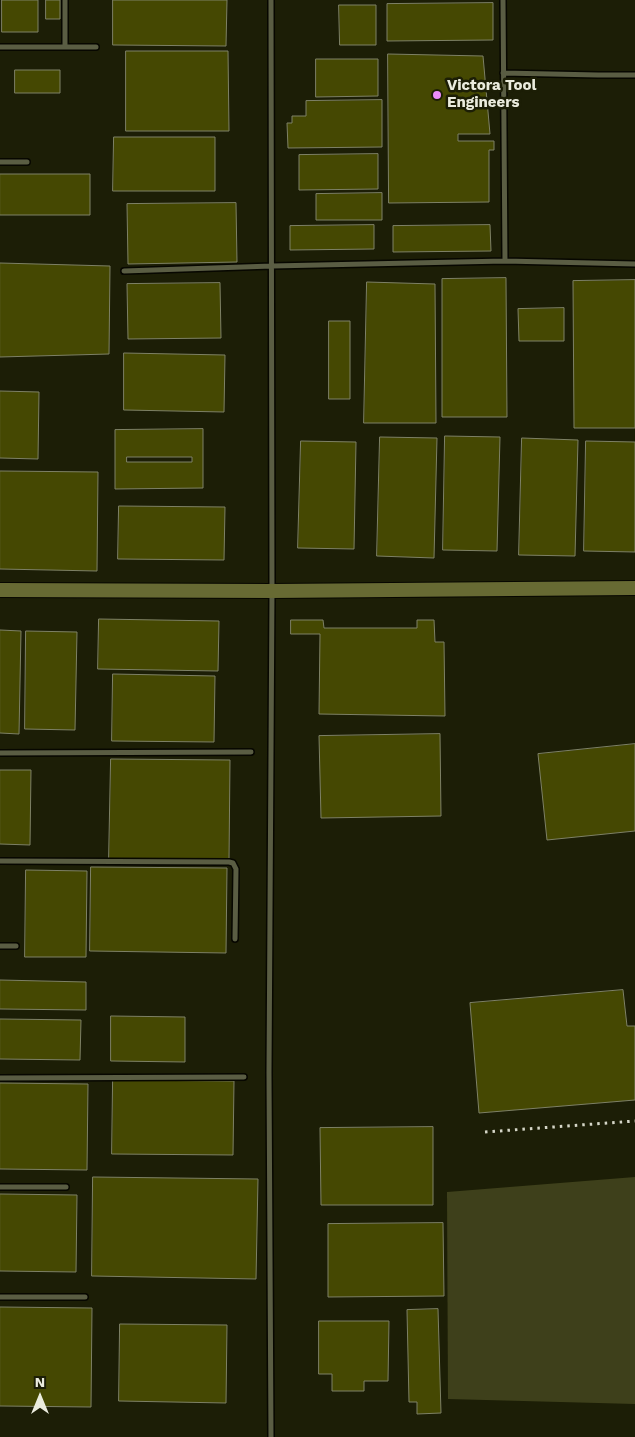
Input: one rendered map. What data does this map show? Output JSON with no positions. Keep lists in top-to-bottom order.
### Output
{
  "places": ["Victora Tool Engineers"],
  "north": "top"
}
